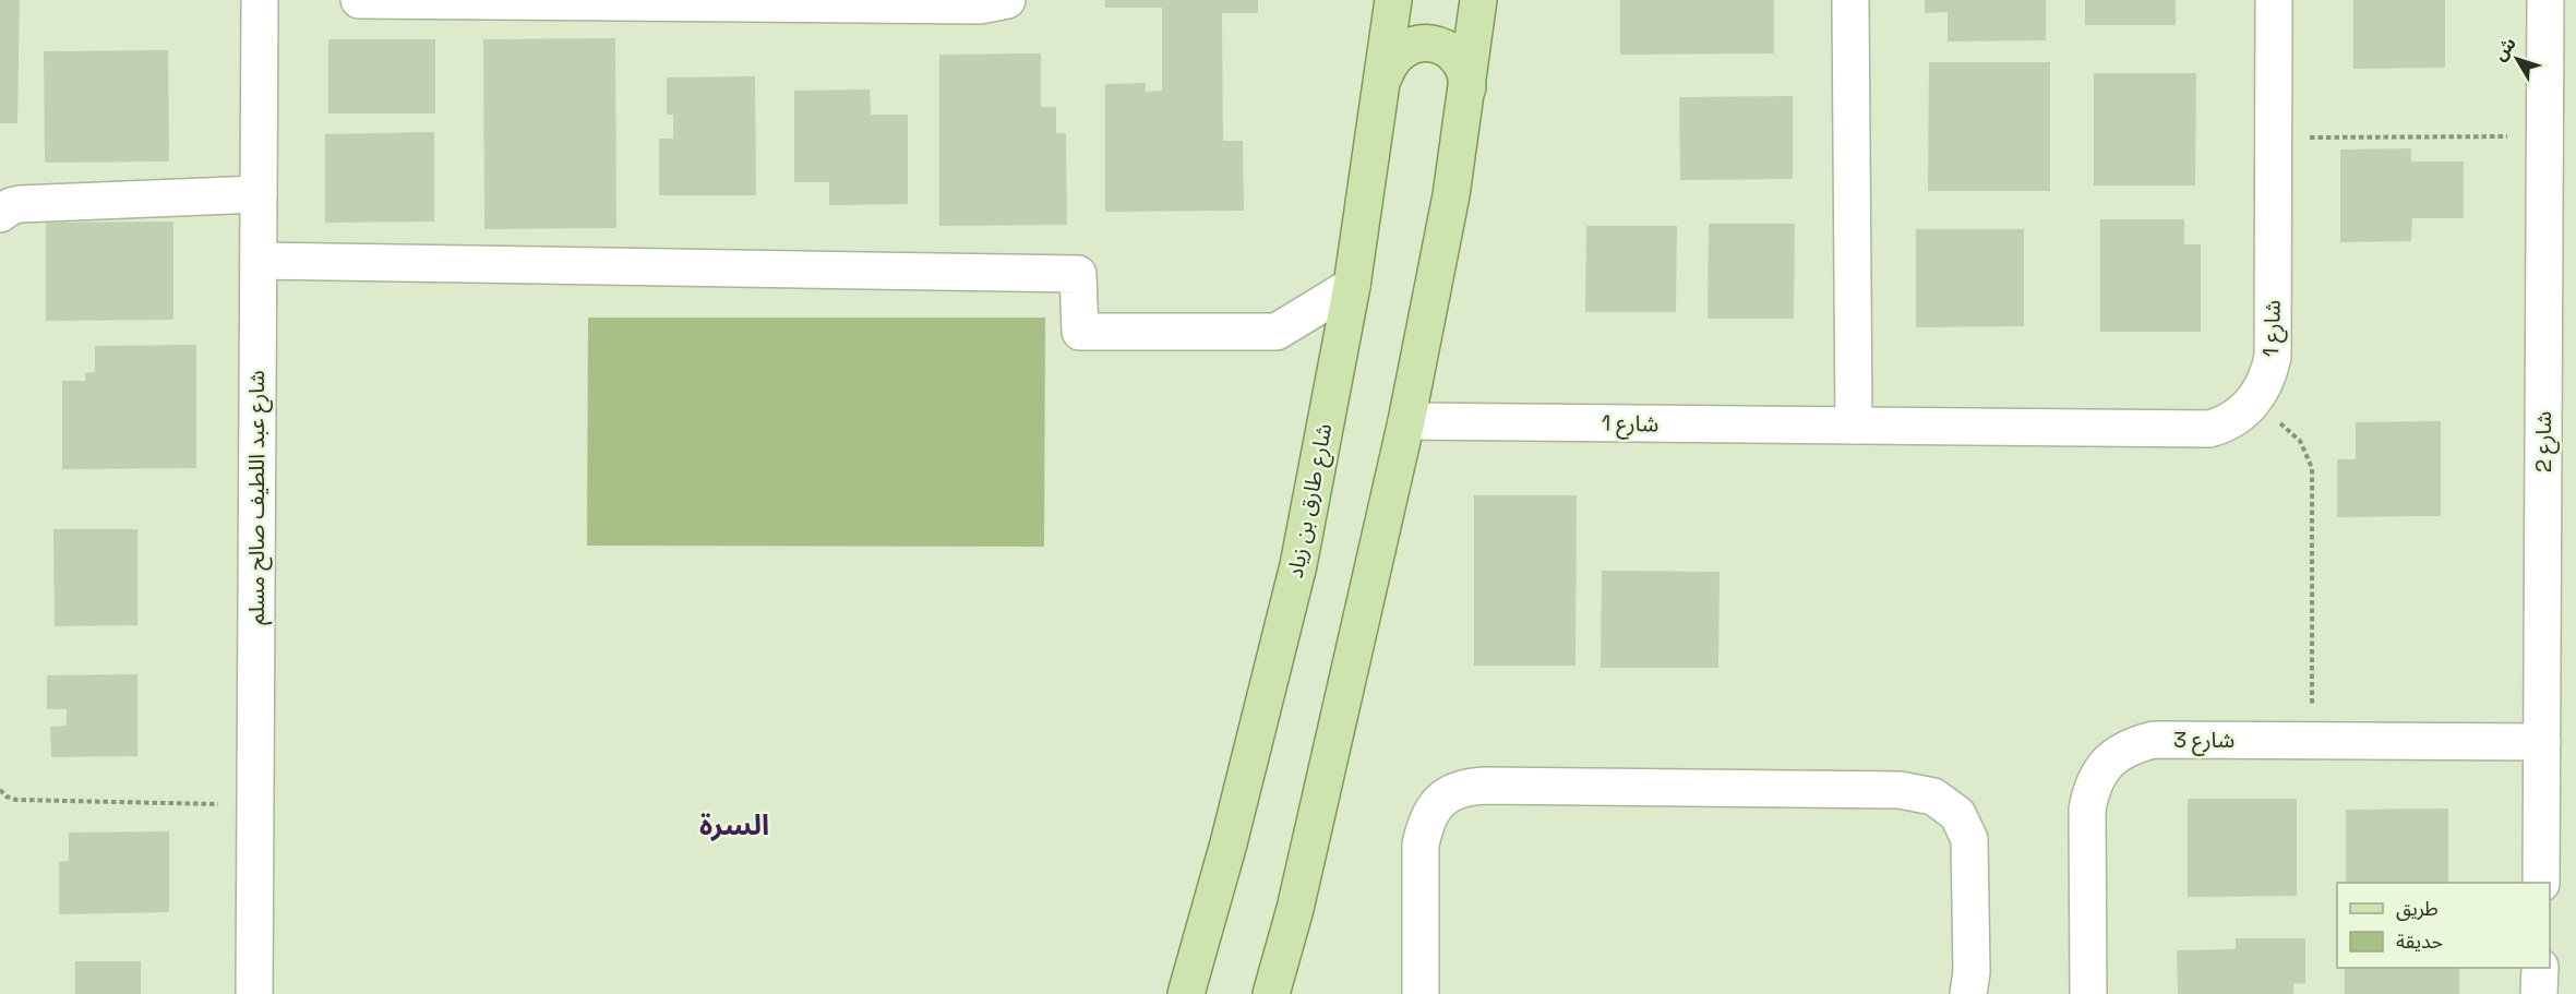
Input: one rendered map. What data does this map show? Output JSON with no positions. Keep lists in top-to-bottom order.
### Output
{
  "streets": {
    "main road": ["شارع طارق بن زياد"],
    "street": [
      "شارع 1",
      "شارع 2",
      "شارع عبد اللطيف صالح مسلم",
      "شارع 3"
    ]
  },
  "crossings": [
    ["شارع 2", "شارع 3"]
  ],
  "districts": ["السرة"],
  "legend": ["طريق", "حديقة"],
  "north": "top left"
}
